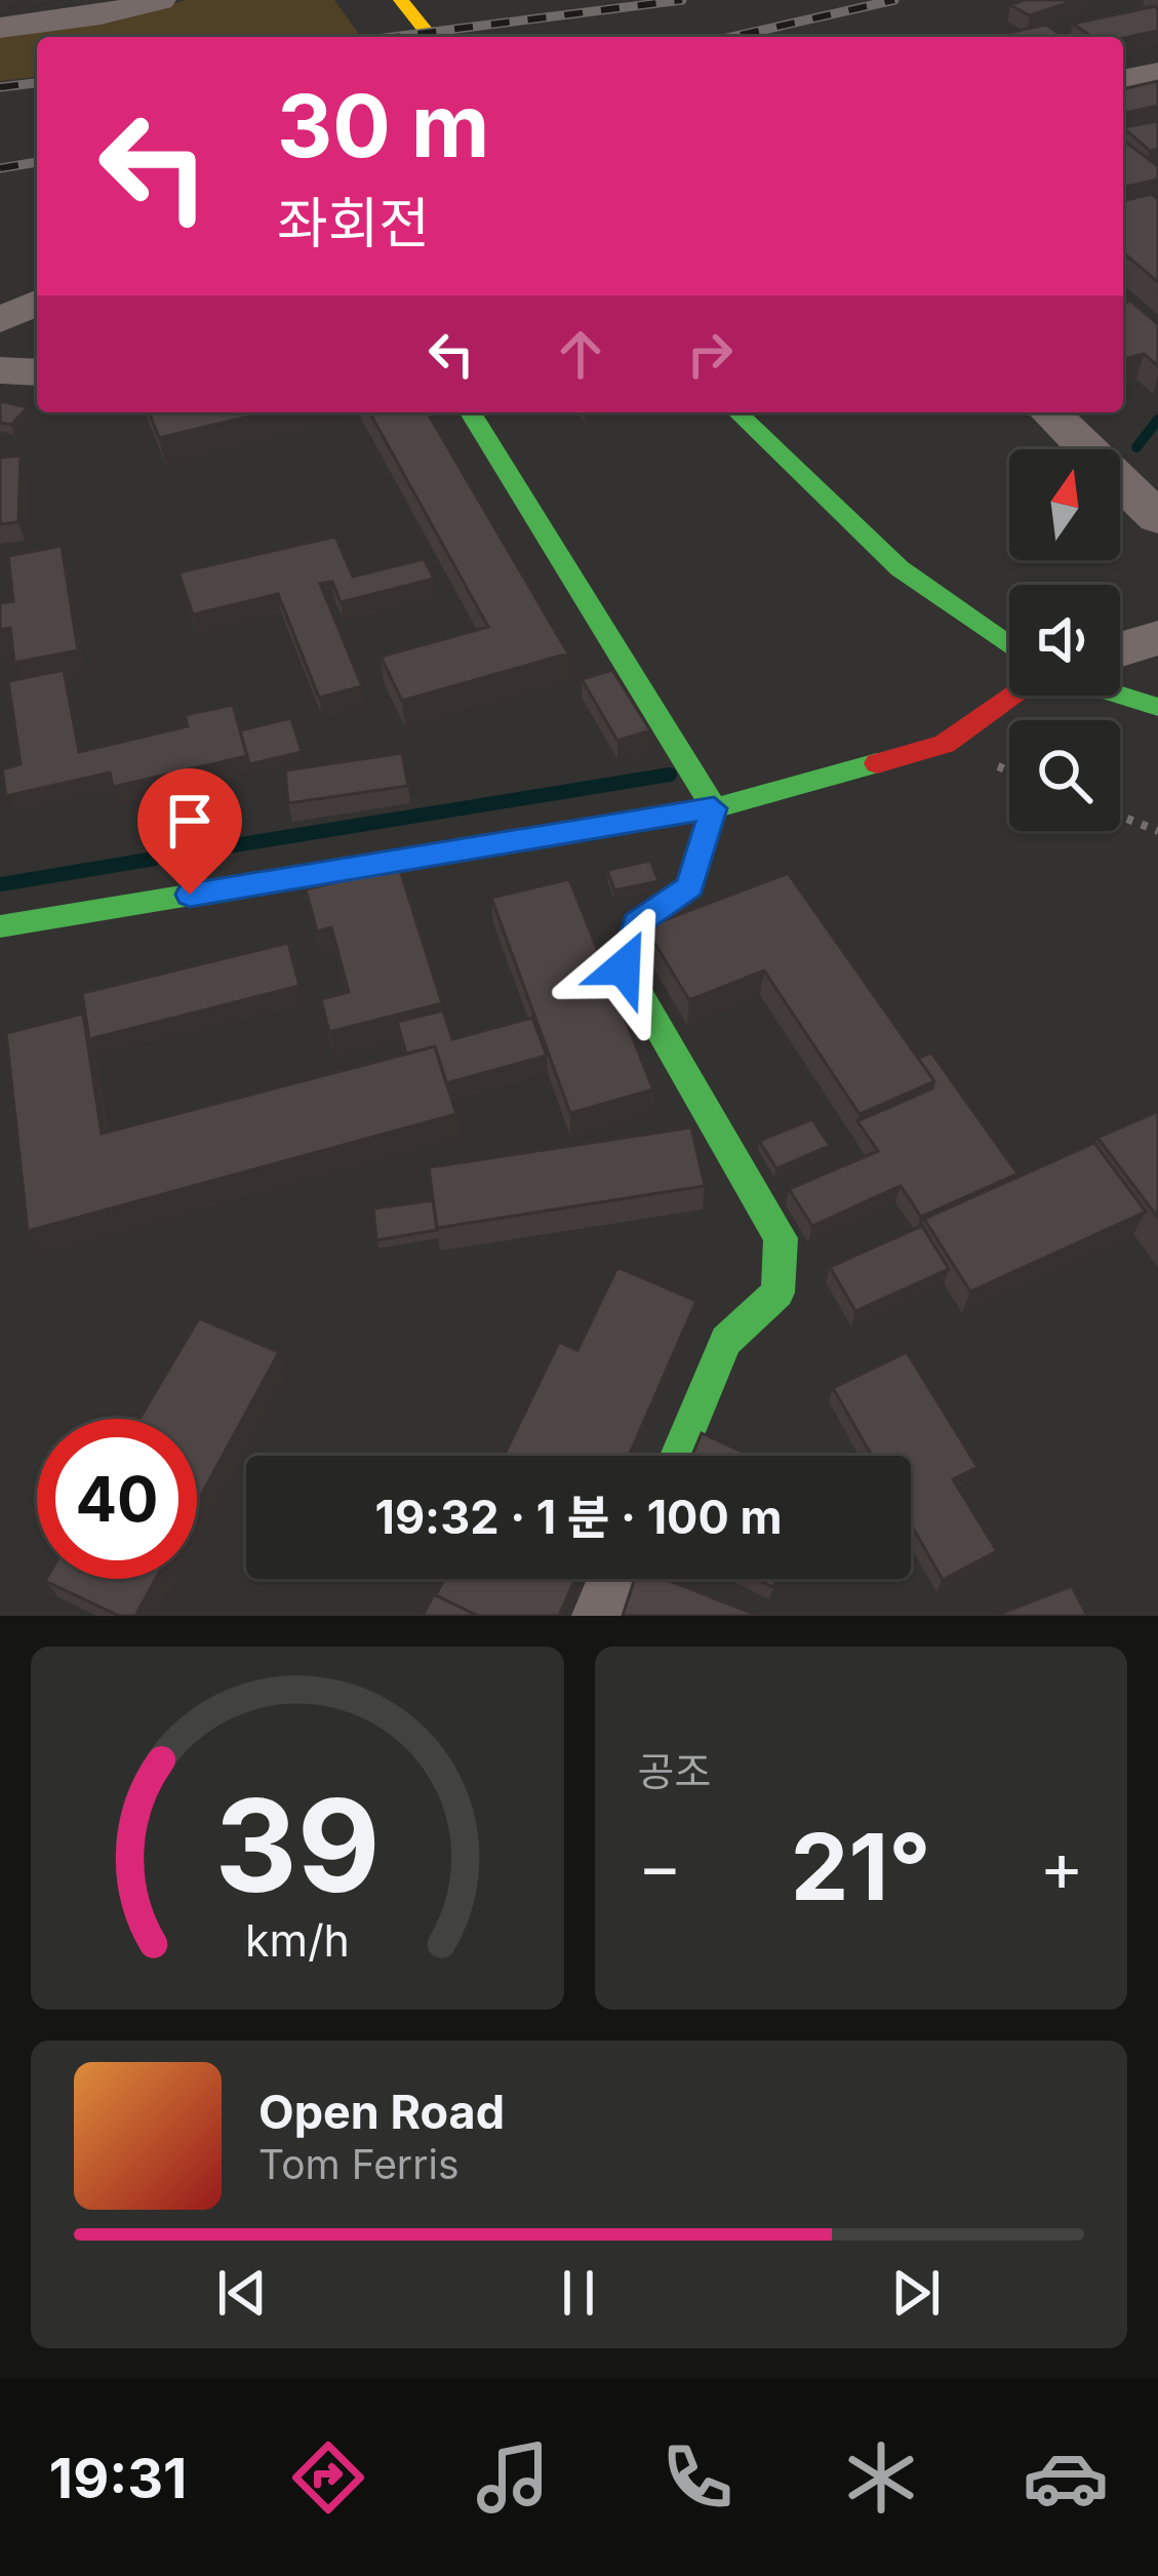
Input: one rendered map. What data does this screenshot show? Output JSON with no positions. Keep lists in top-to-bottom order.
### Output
{
  "north": "top",
  "page": {
    "turn": ["30 m", "좌회전"],
    "limit": "40",
    "trip": "19:32 · 1 분 · 100 m",
    "tile": "공조",
    "heat": ["−", "21°", "+"],
    "song": ["Open Road", "Tom Ferris"],
    "tabs": "19:31",
    "gauge": ["39", "km/h"]
  }
}
